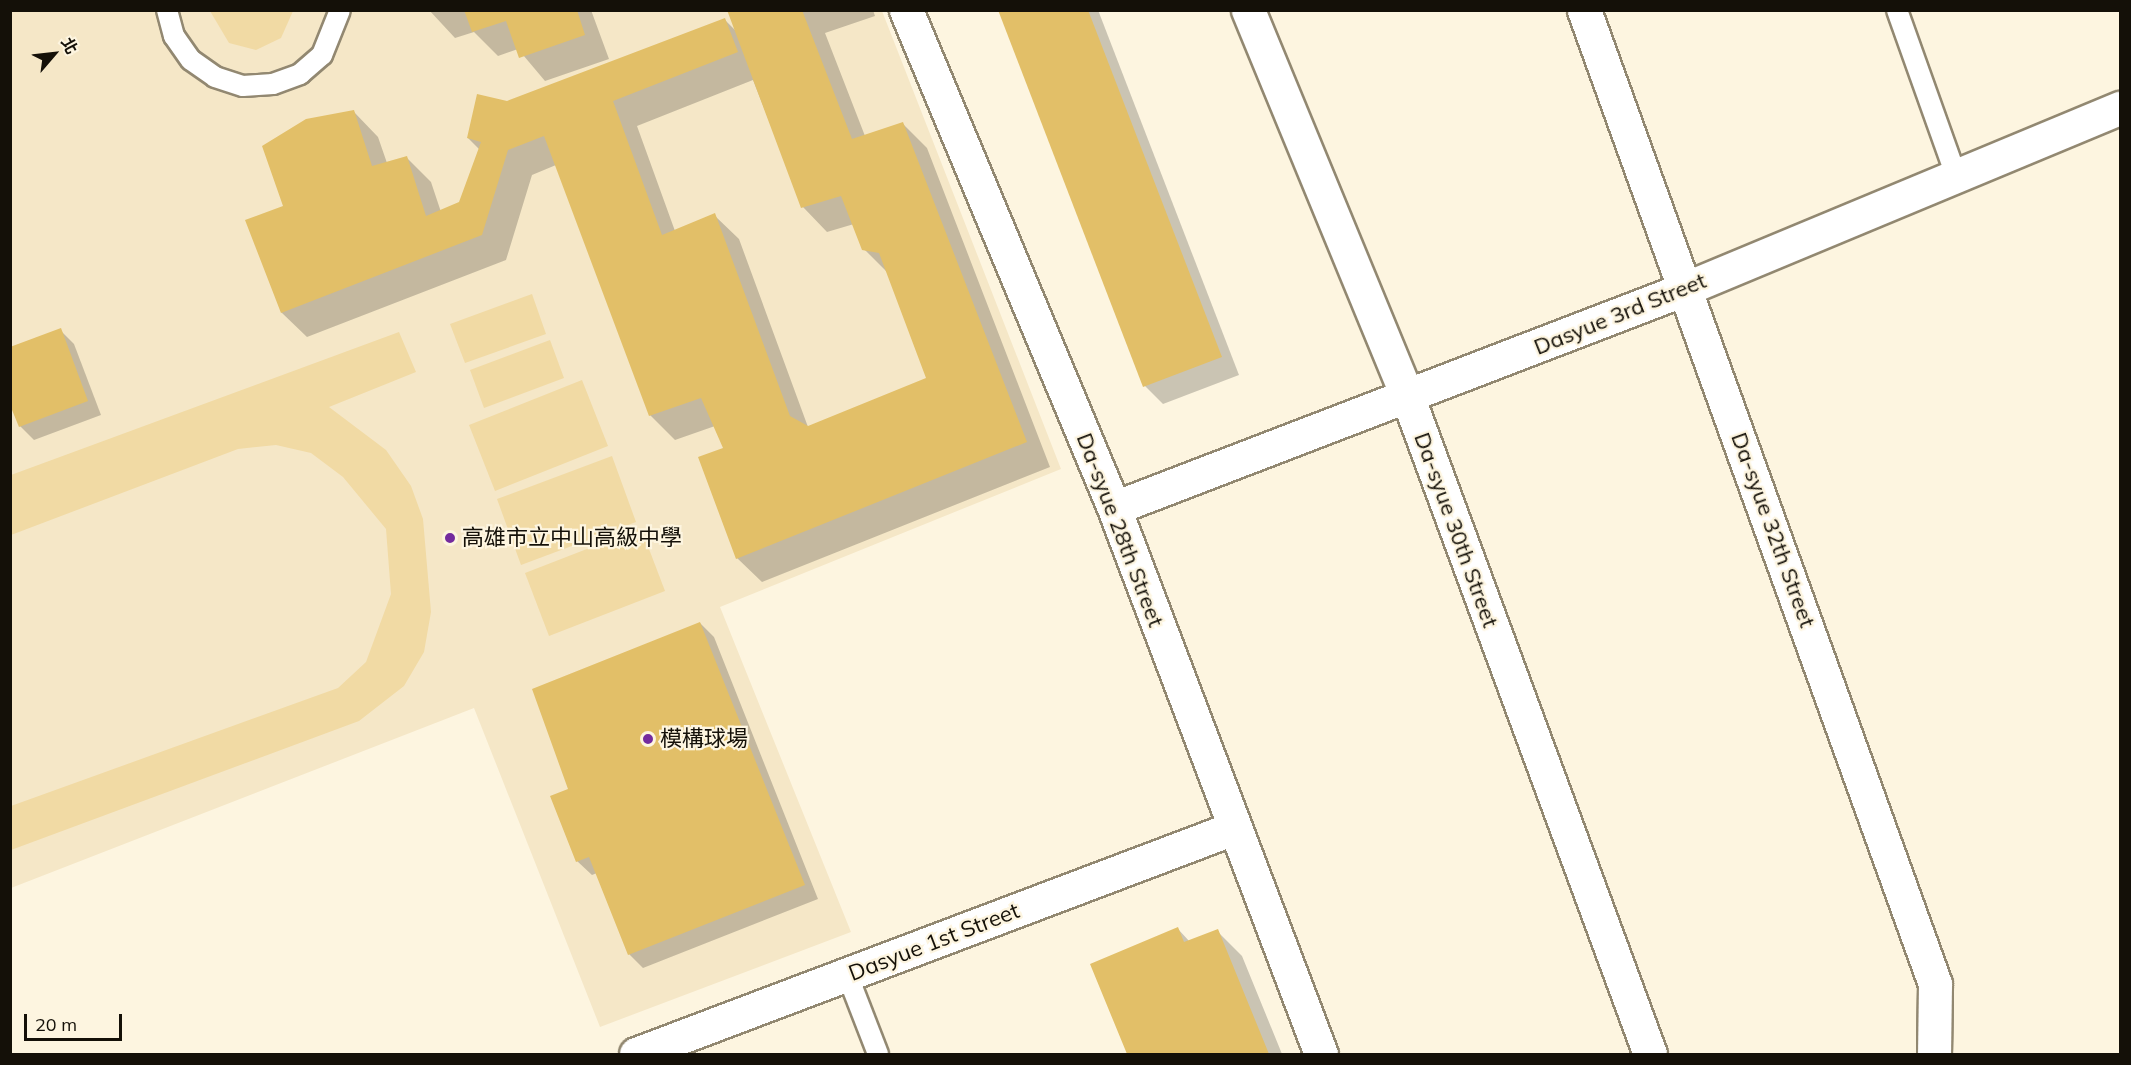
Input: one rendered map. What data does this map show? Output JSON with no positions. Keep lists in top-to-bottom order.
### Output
{
  "streets": {
    "street": [
      "Dasyue 3rd Street",
      "Da-syue 28th Street",
      "Da-syue 30th Street",
      "Da-syue 32th Street",
      "Dasyue 1st Street"
    ]
  },
  "crossings": [
    ["Dasyue 3rd Street", "Da-syue 28th Street"],
    ["Dasyue 3rd Street", "Da-syue 30th Street"],
    ["Dasyue 3rd Street", "Da-syue 32th Street"],
    ["Da-syue 28th Street", "Dasyue 1st Street"]
  ],
  "places": ["高雄市立中山高級中學", "模構球場"],
  "scale_bar": "20 m",
  "north": "top right"
}
